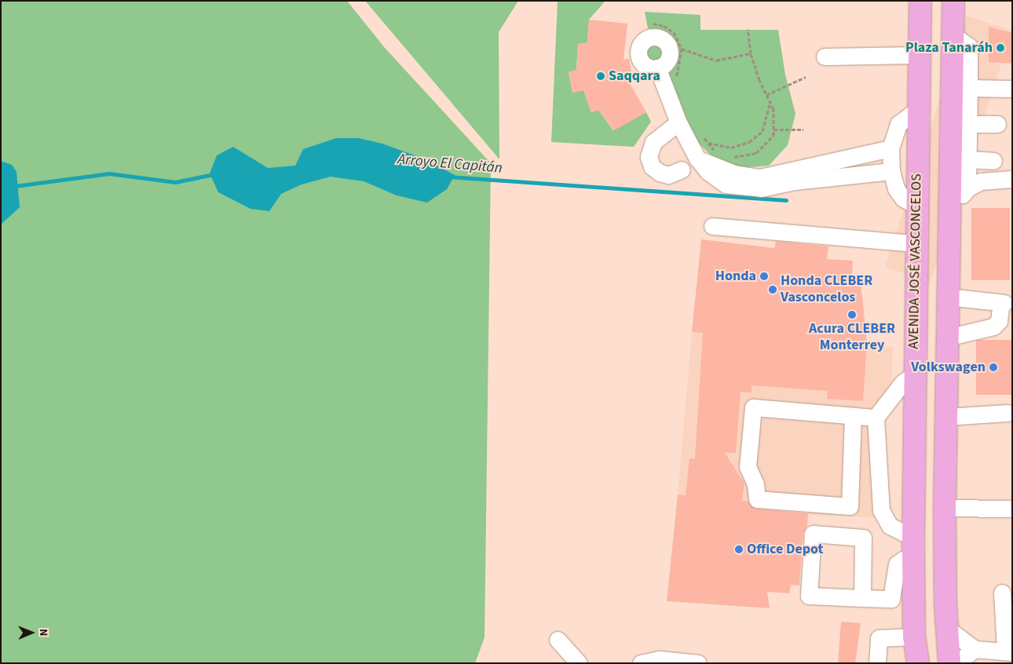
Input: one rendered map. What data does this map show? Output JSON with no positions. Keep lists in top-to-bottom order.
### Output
{
  "streets": {
    "main road": ["AVENIDA JOSÉ VASCONCELOS"]
  },
  "water": ["Arroyo El Capitán"],
  "places": [
    "Plaza Tanaráh",
    "Saqqara",
    "Honda",
    "Honda CLEBER Vasconcelos",
    "Acura CLEBER Monterrey",
    "Volkswagen",
    "Office Depot"
  ],
  "north": "right"
}
